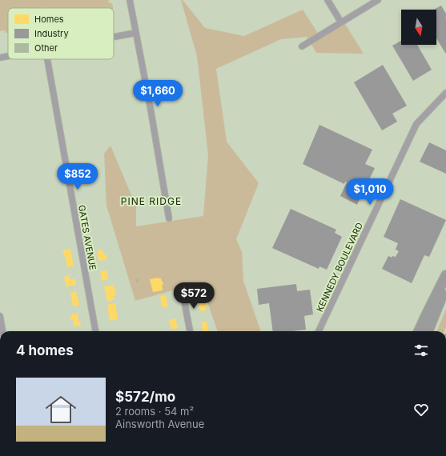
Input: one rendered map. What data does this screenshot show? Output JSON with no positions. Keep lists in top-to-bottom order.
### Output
{
  "streets": {
    "street": ["GATES AVENUE", "KENNEDY BOULEVARD"]
  },
  "districts": ["PINE RIDGE"],
  "legend": ["Homes", "Industry", "Other"],
  "north": "bottom",
  "page": {
    "price": [
      "$1,660",
      "$852",
      "$1,010",
      "$572"
    ],
    "heading": "4 homes",
    "list": [
      {
        "name": "$572/mo",
        "note": "2 rooms · 54 m² · Ainsworth Avenue"
      }
    ]
  }
}
